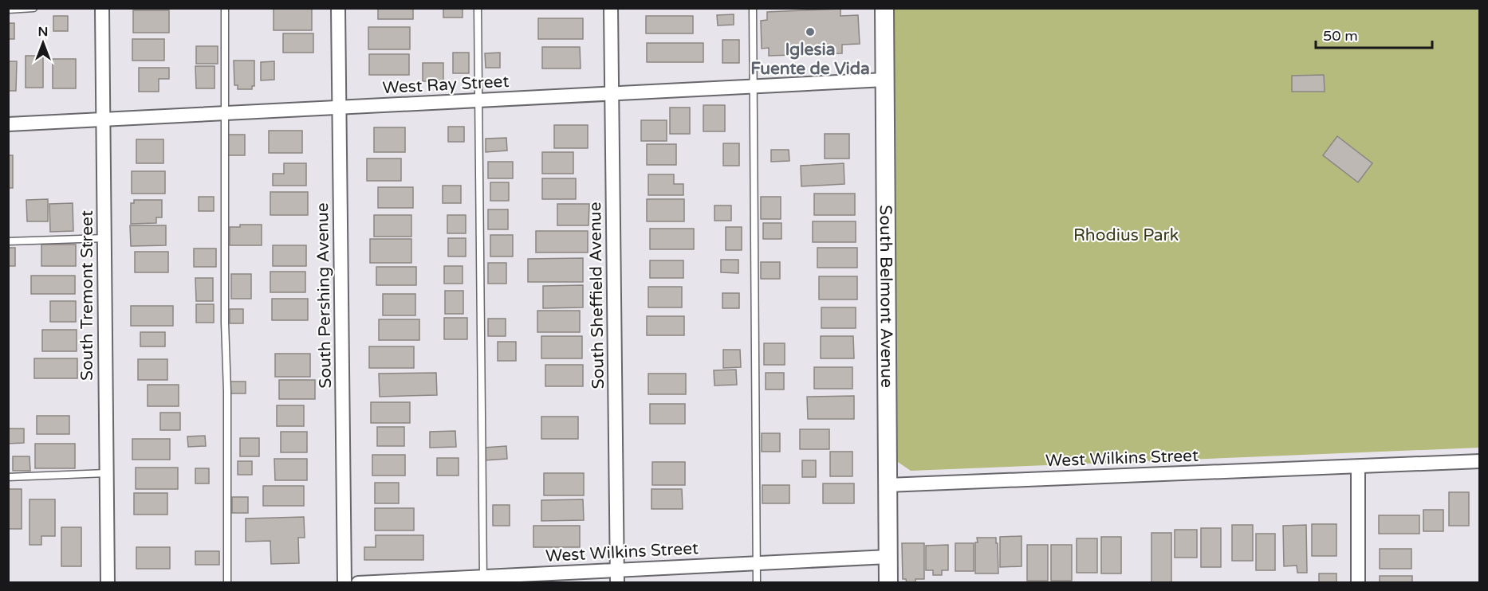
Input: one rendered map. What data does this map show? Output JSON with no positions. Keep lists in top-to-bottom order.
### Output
{
  "streets": {
    "main road": ["South Belmont Avenue"],
    "street": [
      "West Ray Street",
      "South Tremont Street",
      "South Pershing Avenue",
      "South Sheffield Avenue",
      "West Wilkins Street"
    ]
  },
  "crossings": [
    ["West Ray Street", "South Tremont Street"],
    ["West Ray Street", "South Pershing Avenue"],
    ["West Ray Street", "South Sheffield Avenue"],
    ["West Ray Street", "South Belmont Avenue"],
    ["South Sheffield Avenue", "West Wilkins Street"],
    ["South Belmont Avenue", "West Wilkins Street"]
  ],
  "parks": ["Rhodius Park"],
  "places": ["Iglesia Fuente de Vida"],
  "scale_bar": "50 m",
  "north": "top"
}
